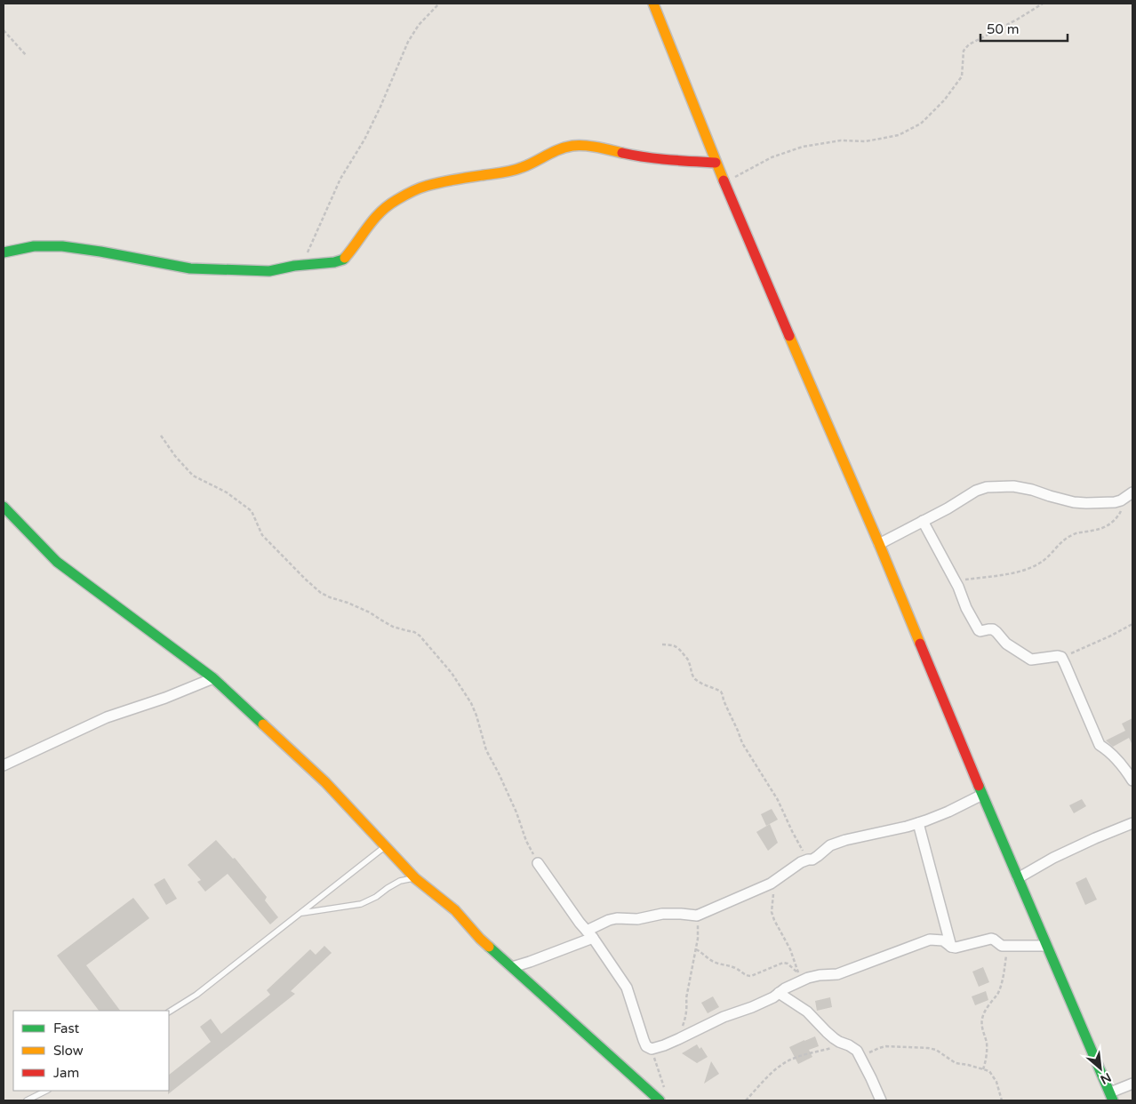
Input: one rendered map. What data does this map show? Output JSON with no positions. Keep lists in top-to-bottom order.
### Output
{
  "legend": ["Fast", "Slow", "Jam"],
  "scale_bar": "50 m",
  "north": "bottom right"
}
